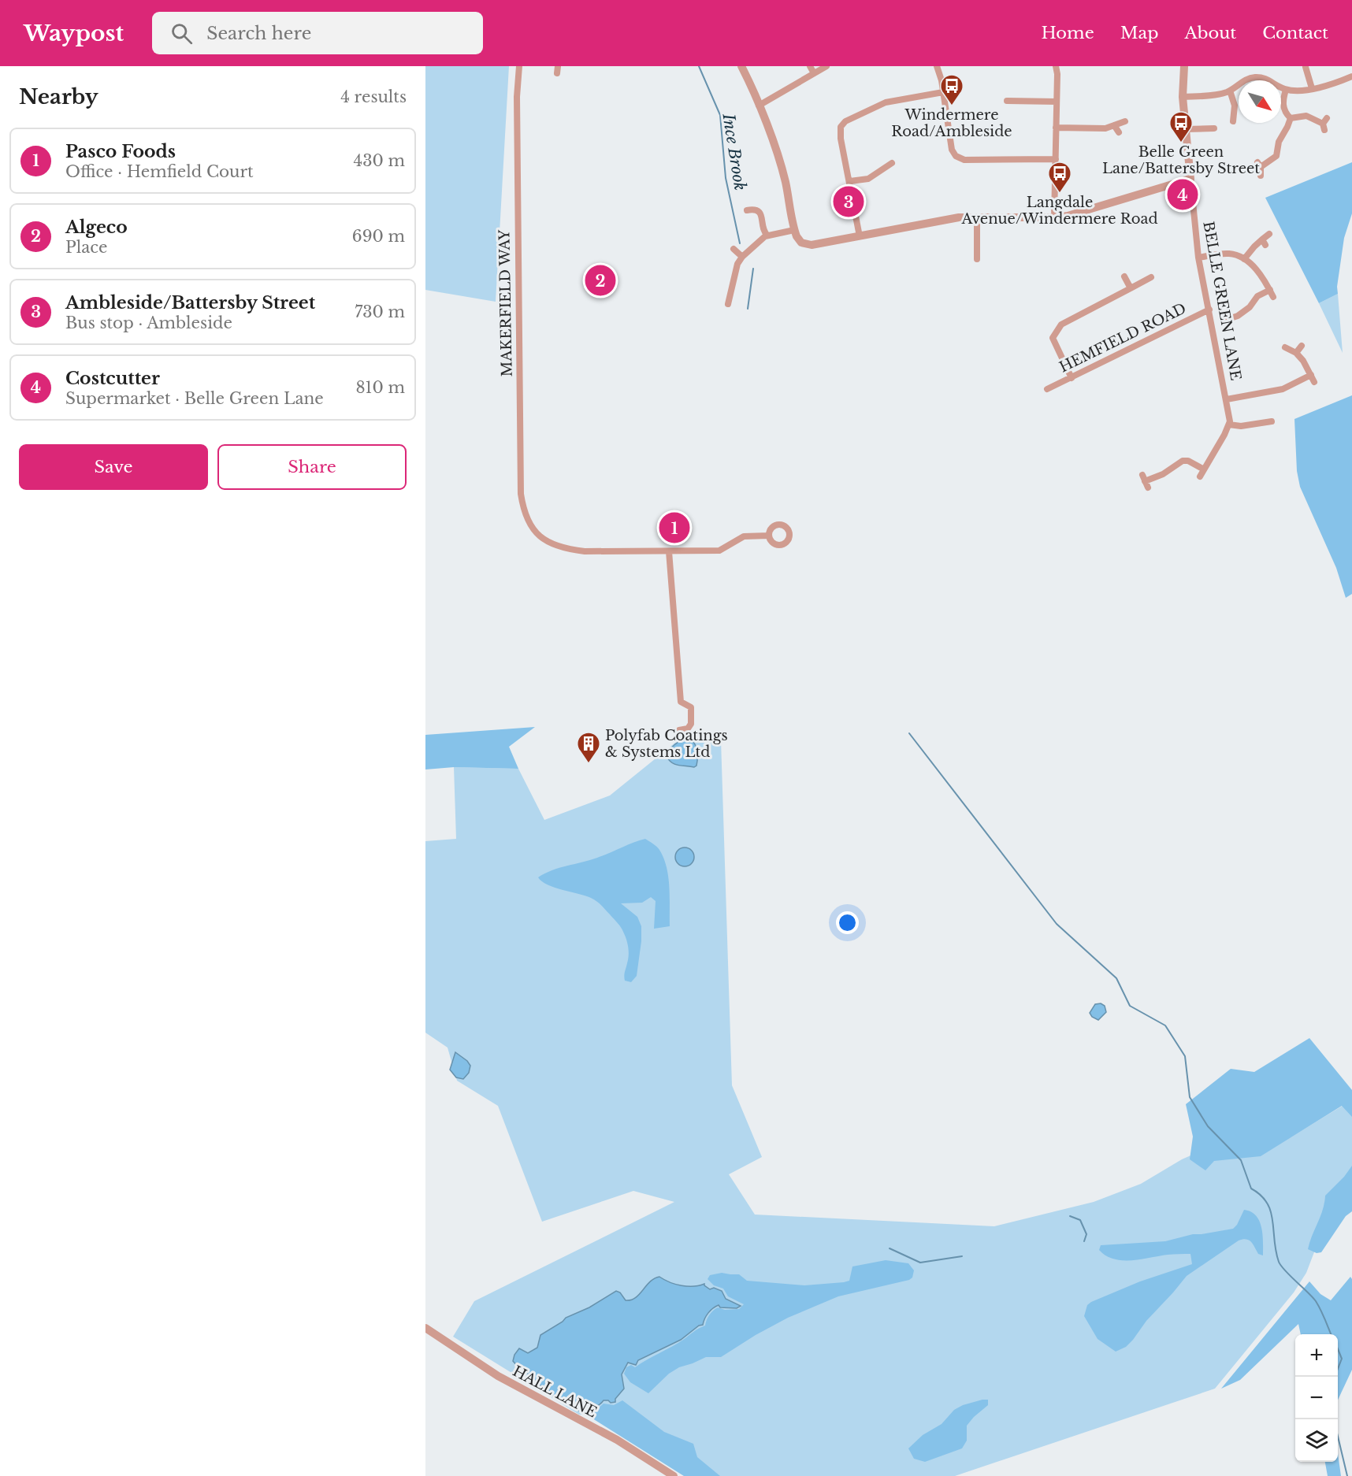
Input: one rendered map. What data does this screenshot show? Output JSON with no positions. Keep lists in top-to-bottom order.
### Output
{
  "streets": {
    "street": [
      "BELLE GREEN LANE",
      "MAKERFIELD WAY",
      "HEMFIELD ROAD",
      "HALL LANE"
    ]
  },
  "crossings": [
    ["BELLE GREEN LANE", "HEMFIELD ROAD"]
  ],
  "water": ["Ince Brook"],
  "places": {
    "bus stop": ["Windermere Road/Ambleside", "Belle Green Lane/Battersby Street", "Langdale Avenue/Windermere Road"],
    "building": ["Polyfab Coatings & Systems Ltd"]
  },
  "north": "bottom right",
  "page": {
    "header": "Waypost",
    "search": "Search here",
    "nav": [
      "Home",
      "Map",
      "About",
      "Contact"
    ],
    "heading": ["Nearby", "4 results"],
    "list": [
      {
        "mark": "1",
        "name": "Pasco Foods",
        "note": "Office · Hemfield Court",
        "value": "430 m"
      },
      {
        "mark": "2",
        "name": "Algeco",
        "note": "Place",
        "value": "690 m"
      },
      {
        "mark": "3",
        "name": "Ambleside/Battersby Street",
        "note": "Bus stop · Ambleside",
        "value": "730 m"
      },
      {
        "mark": "4",
        "name": "Costcutter",
        "note": "Supermarket · Belle Green Lane",
        "value": "810 m"
      }
    ],
    "pins": [
      "4",
      "3",
      "2",
      "1"
    ],
    "buttons": ["Save", "Share"],
    "map_buttons": ["+", "−"]
  }
}
